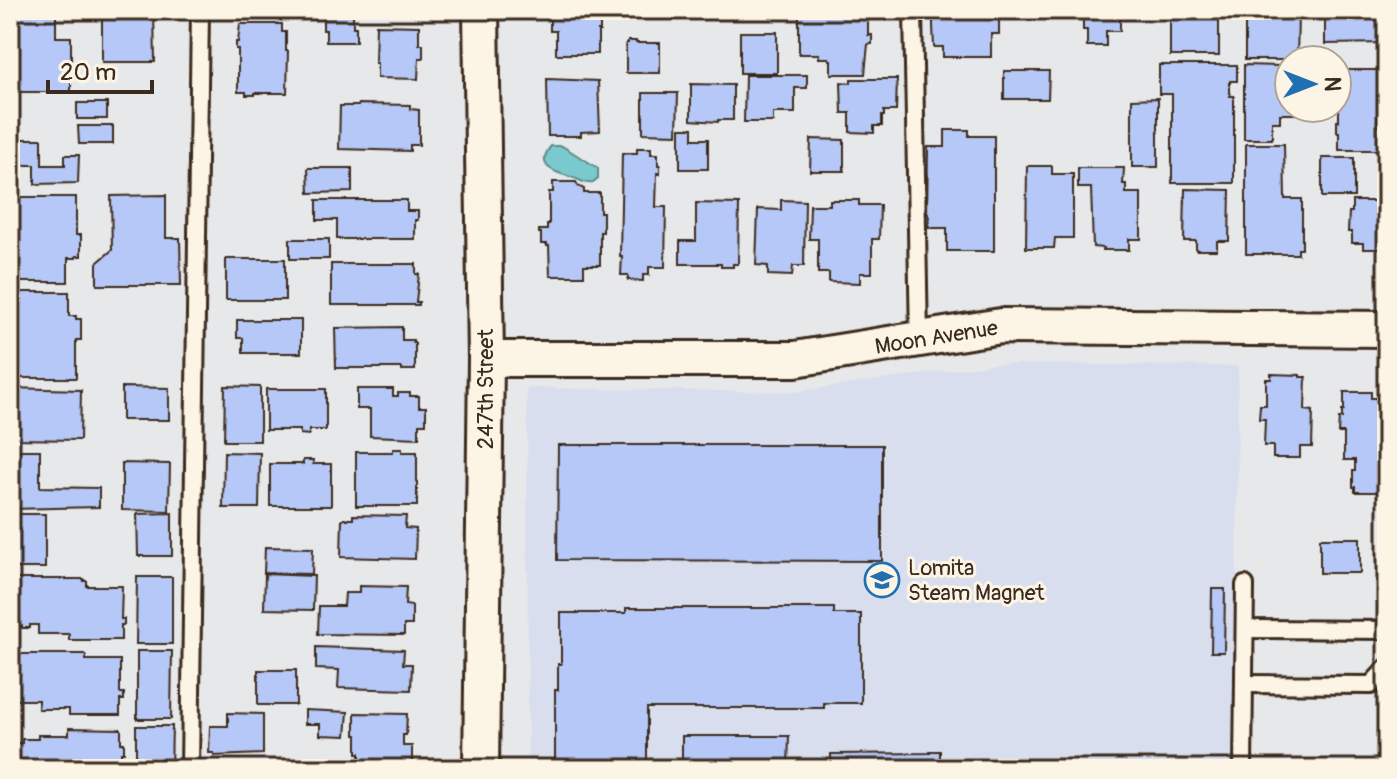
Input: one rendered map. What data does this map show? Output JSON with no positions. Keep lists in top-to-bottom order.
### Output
{
  "streets": {
    "street": ["Moon Avenue", "247th Street"]
  },
  "crossings": [
    ["Moon Avenue", "247th Street"]
  ],
  "places": {
    "school or university": ["Lomita Steam Magnet"]
  },
  "scale_bar": "20 m",
  "north": "right"
}
